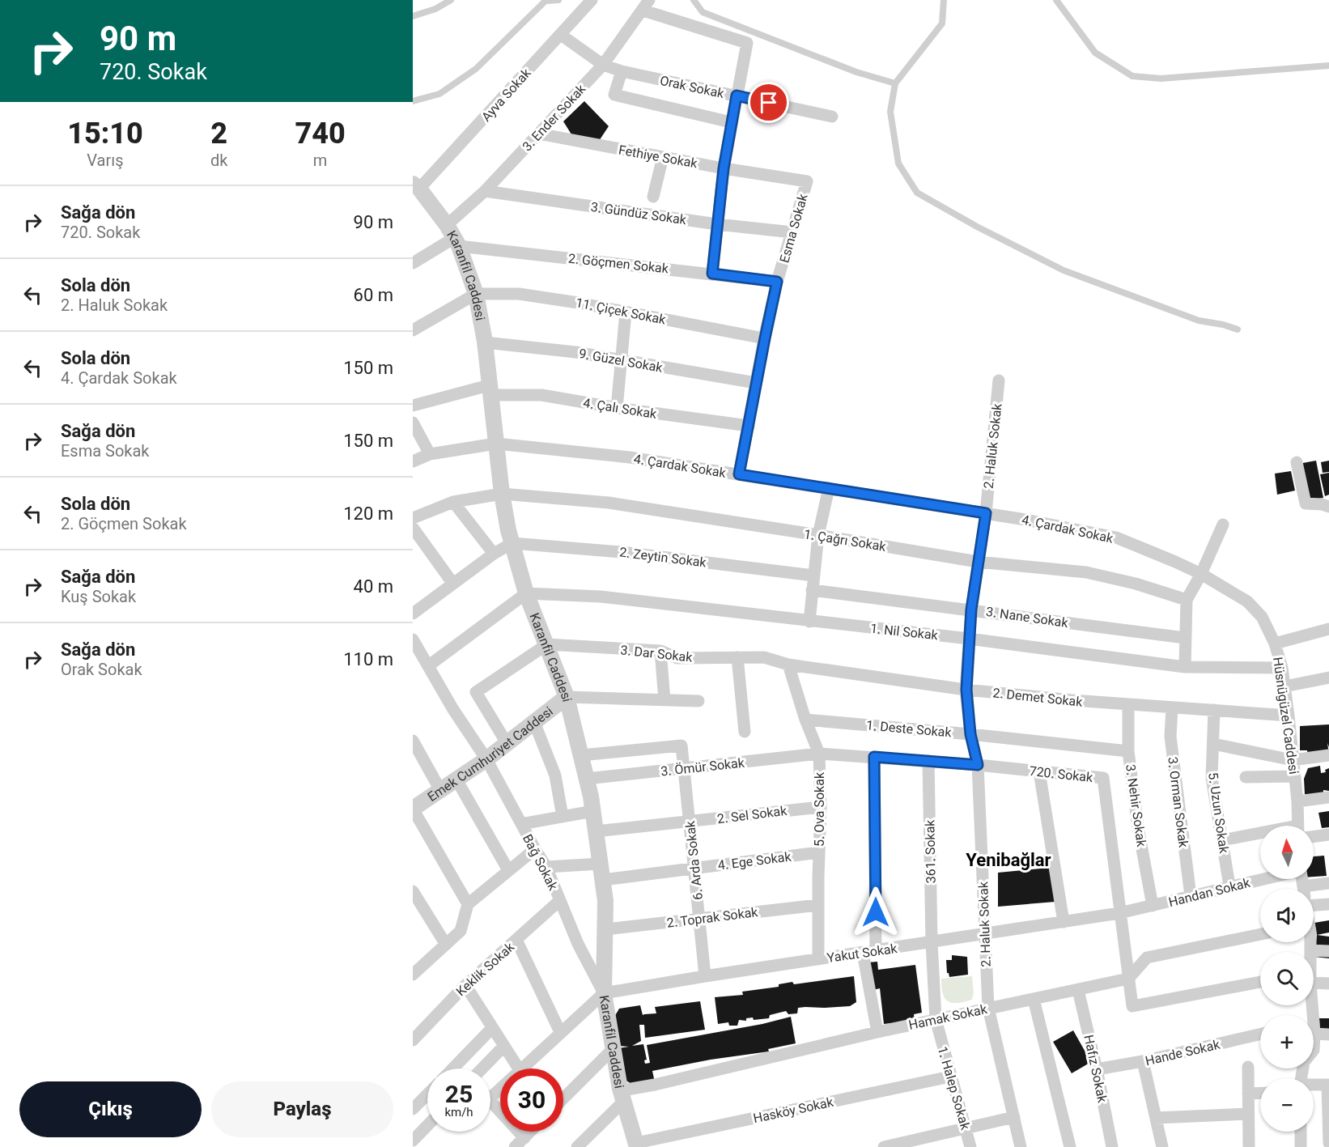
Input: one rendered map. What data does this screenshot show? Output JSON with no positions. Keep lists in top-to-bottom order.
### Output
{
  "streets": {
    "street": [
      "Orak Sokak",
      "Ayva Sokak",
      "3. Ender Sokak",
      "Fethiye Sokak",
      "3. Gündüz Sokak",
      "Esma Sokak",
      "2. Göçmen Sokak",
      "Karanfil Caddesi",
      "11. Çiçek Sokak",
      "9. Güzel Sokak",
      "4. Çalı Sokak",
      "2. Haluk Sokak",
      "4. Çardak Sokak",
      "1. Çağrı Sokak",
      "2. Zeytin Sokak",
      "3. Nane Sokak",
      "1. Nil Sokak",
      "3. Dar Sokak",
      "2. Demet Sokak",
      "Hüsnügüzel Caddesi",
      "1. Deste Sokak",
      "Emek Cumhuriyet Caddesi",
      "3. Ömür Sokak",
      "720. Sokak",
      "3. Orman Sokak",
      "3. Nehir Sokak",
      "5. Ova Sokak",
      "5. Uzun Sokak",
      "2. Sel Sokak",
      "361. Sokak",
      "6. Arda Sokak",
      "4. Ege Sokak",
      "Bağ Sokak",
      "Handan Sokak",
      "2. Toprak Sokak",
      "Yakut Sokak",
      "Keklik Sokak",
      "Hamak Sokak",
      "Hande Sokak",
      "Hafız Sokak",
      "1. Halep Sokak",
      "Hasköy Sokak"
    ]
  },
  "crossings": [
    ["Orak Sokak", "Ayva Sokak"],
    ["Orak Sokak", "3. Ender Sokak"],
    ["Ayva Sokak", "Karanfil Caddesi"],
    ["3. Ender Sokak", "Fethiye Sokak"],
    ["3. Ender Sokak", "3. Gündüz Sokak"],
    ["3. Ender Sokak", "2. Göçmen Sokak"],
    ["3. Ender Sokak", "Karanfil Caddesi"],
    ["Fethiye Sokak", "Esma Sokak"],
    ["3. Gündüz Sokak", "Esma Sokak"],
    ["Esma Sokak", "2. Göçmen Sokak"],
    ["Esma Sokak", "11. Çiçek Sokak"],
    ["Esma Sokak", "9. Güzel Sokak"],
    ["Esma Sokak", "4. Çalı Sokak"],
    ["Esma Sokak", "4. Çardak Sokak"],
    ["2. Göçmen Sokak", "Karanfil Caddesi"],
    ["Karanfil Caddesi", "11. Çiçek Sokak"],
    ["Karanfil Caddesi", "9. Güzel Sokak"],
    ["Karanfil Caddesi", "4. Çalı Sokak"],
    ["Karanfil Caddesi", "4. Çardak Sokak"],
    ["Karanfil Caddesi", "1. Çağrı Sokak"],
    ["Karanfil Caddesi", "2. Zeytin Sokak"],
    ["Karanfil Caddesi", "1. Nil Sokak"],
    ["Karanfil Caddesi", "3. Dar Sokak"],
    ["Karanfil Caddesi", "Emek Cumhuriyet Caddesi"],
    ["Karanfil Caddesi", "3. Ömür Sokak"],
    ["Karanfil Caddesi", "2. Sel Sokak"],
    ["Karanfil Caddesi", "6. Arda Sokak"],
    ["Karanfil Caddesi", "4. Ege Sokak"],
    ["Karanfil Caddesi", "Bağ Sokak"],
    ["Karanfil Caddesi", "2. Toprak Sokak"],
    ["Karanfil Caddesi", "Yakut Sokak"],
    ["Karanfil Caddesi", "Hamak Sokak"],
    ["Karanfil Caddesi", "Hasköy Sokak"],
    ["2. Haluk Sokak", "4. Çardak Sokak"],
    ["2. Haluk Sokak", "1. Çağrı Sokak"],
    ["2. Haluk Sokak", "3. Nane Sokak"],
    ["2. Haluk Sokak", "1. Nil Sokak"],
    ["2. Haluk Sokak", "2. Demet Sokak"],
    ["2. Haluk Sokak", "1. Deste Sokak"],
    ["2. Haluk Sokak", "720. Sokak"],
    ["2. Haluk Sokak", "Yakut Sokak"],
    ["2. Haluk Sokak", "Hamak Sokak"],
    ["4. Çardak Sokak", "Hüsnügüzel Caddesi"],
    ["1. Nil Sokak", "Hüsnügüzel Caddesi"],
    ["3. Dar Sokak", "2. Demet Sokak"],
    ["3. Dar Sokak", "5. Ova Sokak"],
    ["2. Demet Sokak", "Hüsnügüzel Caddesi"],
    ["2. Demet Sokak", "3. Orman Sokak"],
    ["2. Demet Sokak", "3. Nehir Sokak"],
    ["2. Demet Sokak", "5. Ova Sokak"],
    ["2. Demet Sokak", "5. Uzun Sokak"],
    ["1. Deste Sokak", "3. Nehir Sokak"],
    ["1. Deste Sokak", "5. Ova Sokak"],
    ["Emek Cumhuriyet Caddesi", "Bağ Sokak"],
    ["3. Ömür Sokak", "720. Sokak"],
    ["3. Ömür Sokak", "5. Ova Sokak"],
    ["3. Ömür Sokak", "6. Arda Sokak"],
    ["720. Sokak", "5. Ova Sokak"],
    ["720. Sokak", "361. Sokak"],
    ["720. Sokak", "Handan Sokak"],
    ["720. Sokak", "Yakut Sokak"],
    ["720. Sokak", "Hamak Sokak"],
    ["3. Orman Sokak", "Handan Sokak"],
    ["3. Nehir Sokak", "Handan Sokak"],
    ["5. Ova Sokak", "2. Sel Sokak"],
    ["5. Ova Sokak", "4. Ege Sokak"],
    ["5. Ova Sokak", "2. Toprak Sokak"],
    ["5. Ova Sokak", "Yakut Sokak"],
    ["5. Uzun Sokak", "Handan Sokak"],
    ["2. Sel Sokak", "6. Arda Sokak"],
    ["361. Sokak", "Yakut Sokak"],
    ["361. Sokak", "1. Halep Sokak"],
    ["6. Arda Sokak", "4. Ege Sokak"],
    ["6. Arda Sokak", "2. Toprak Sokak"],
    ["6. Arda Sokak", "Yakut Sokak"],
    ["Bağ Sokak", "Yakut Sokak"],
    ["Bağ Sokak", "Keklik Sokak"],
    ["Handan Sokak", "Yakut Sokak"],
    ["Yakut Sokak", "1. Halep Sokak"],
    ["Hamak Sokak", "Hafız Sokak"],
    ["Hamak Sokak", "1. Halep Sokak"],
    ["Hande Sokak", "Hafız Sokak"],
    ["1. Halep Sokak", "Hasköy Sokak"]
  ],
  "districts": ["Yenibağlar"],
  "north": "top",
  "page": {
    "turn": ["90 m", "720. Sokak"],
    "eta": [
      "15:10",
      "Varış",
      "2",
      "dk",
      "740",
      "m"
    ],
    "list": [
      {
        "name": "Sağa dön",
        "note": "720. Sokak",
        "value": "90 m"
      },
      {
        "name": "Sola dön",
        "note": "2. Haluk Sokak",
        "value": "60 m"
      },
      {
        "name": "Sola dön",
        "note": "4. Çardak Sokak",
        "value": "150 m"
      },
      {
        "name": "Sağa dön",
        "note": "Esma Sokak",
        "value": "150 m"
      },
      {
        "name": "Sola dön",
        "note": "2. Göçmen Sokak",
        "value": "120 m"
      },
      {
        "name": "Sağa dön",
        "note": "Kuş Sokak",
        "value": "40 m"
      },
      {
        "name": "Sağa dön",
        "note": "Orak Sokak",
        "value": "110 m"
      }
    ],
    "map_buttons": ["+", "−"],
    "speed": "25 km/h",
    "limit": "30",
    "buttons": ["Çıkış", "Paylaş"]
  }
}
